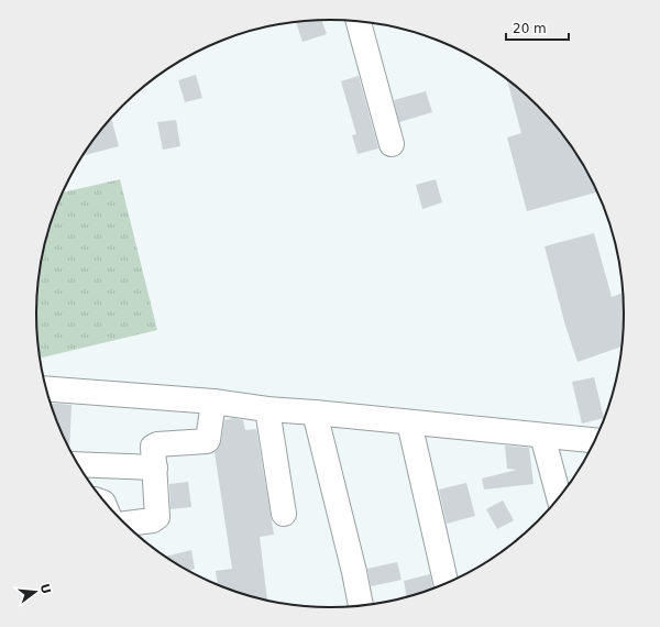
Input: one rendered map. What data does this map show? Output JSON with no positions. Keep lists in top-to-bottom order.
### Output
{
  "scale_bar": "20 m",
  "north": "right"
}
